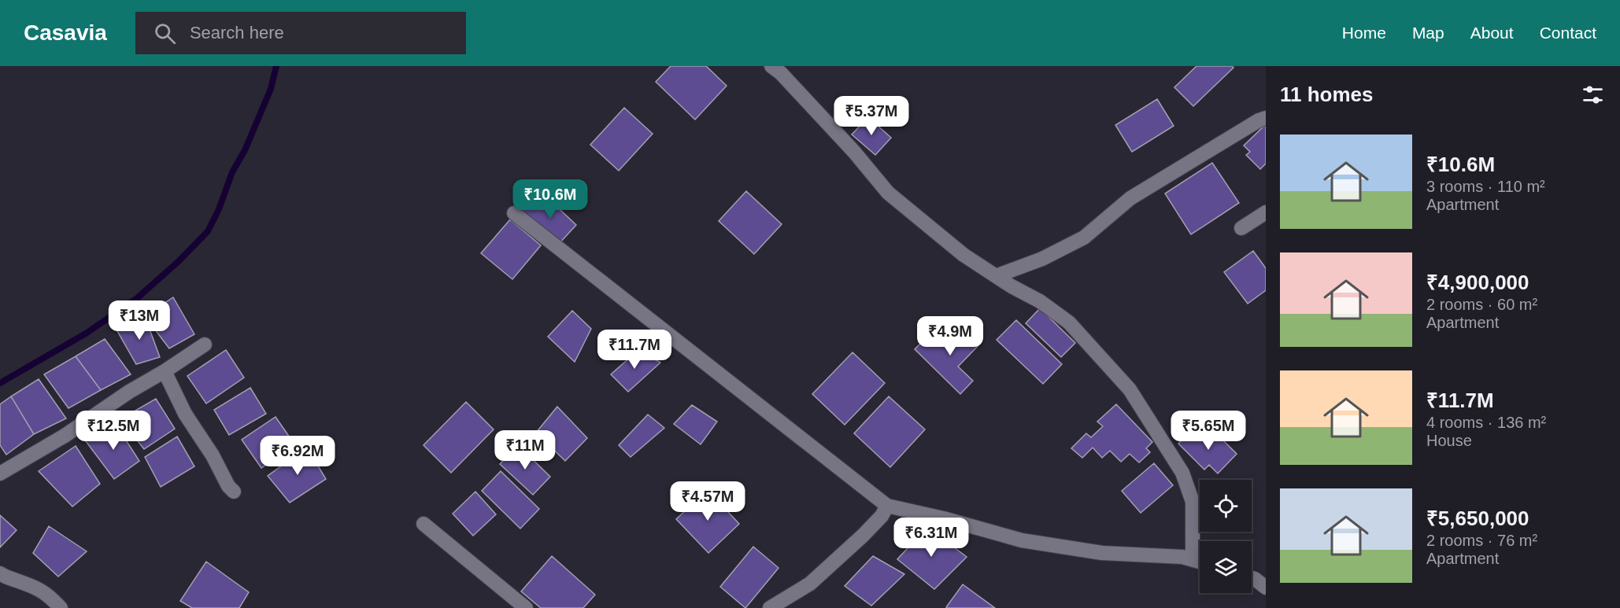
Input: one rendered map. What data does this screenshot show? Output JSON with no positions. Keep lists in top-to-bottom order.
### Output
{
  "page": {
    "header": "Casavia",
    "search": "Search here",
    "nav": [
      "Home",
      "Map",
      "About",
      "Contact"
    ],
    "heading": "11 homes",
    "price": [
      "₹5.37M",
      "₹10.6M",
      "₹13M",
      "₹4.9M",
      "₹11.7M",
      "₹12.5M",
      "₹5.65M",
      "₹11M",
      "₹6.92M",
      "₹4.57M",
      "₹6.31M"
    ],
    "list": [
      {
        "name": "₹10.6M",
        "note": "3 rooms · 110 m² · Apartment"
      },
      {
        "name": "₹4,900,000",
        "note": "2 rooms · 60 m² · Apartment"
      },
      {
        "name": "₹11.7M",
        "note": "4 rooms · 136 m² · House"
      },
      {
        "name": "₹5,650,000",
        "note": "2 rooms · 76 m² · Apartment"
      }
    ]
  }
}
